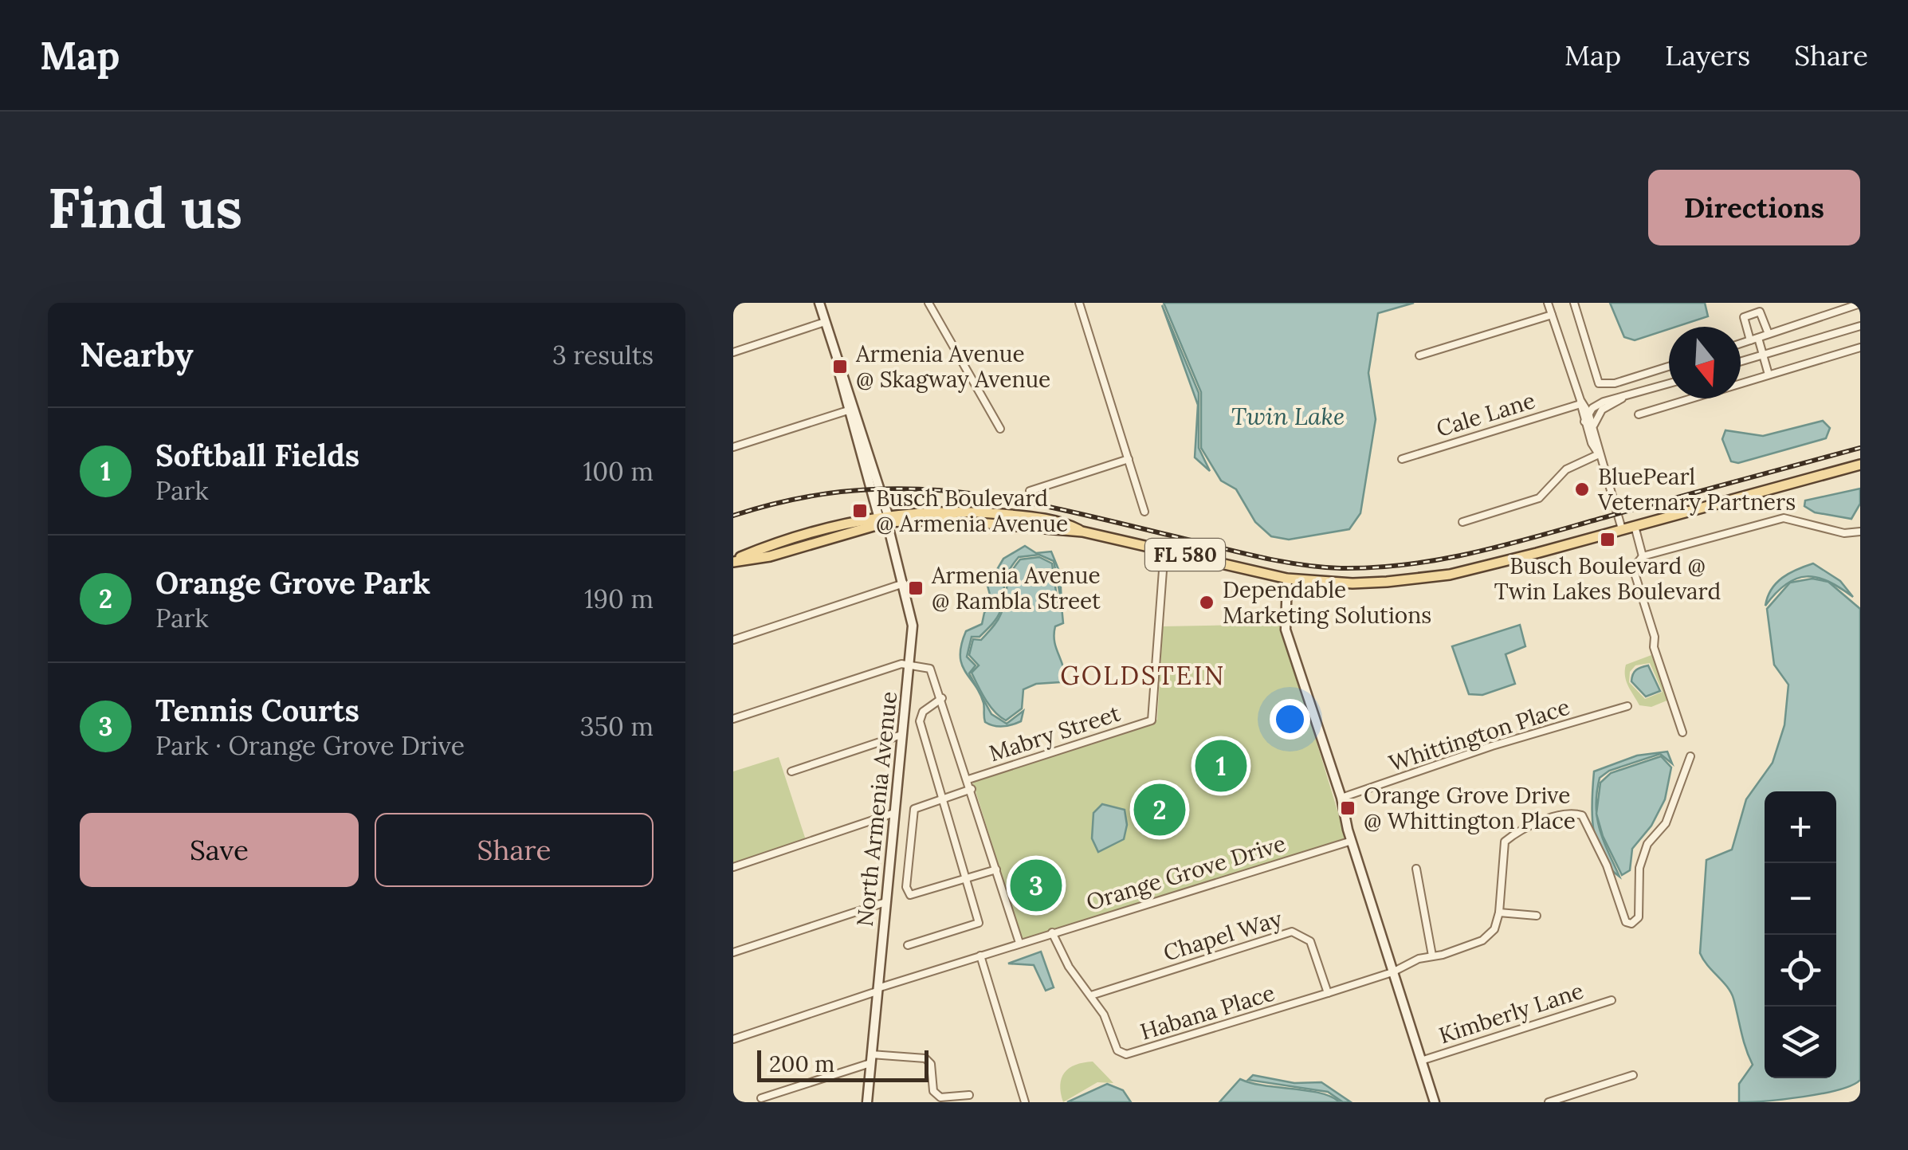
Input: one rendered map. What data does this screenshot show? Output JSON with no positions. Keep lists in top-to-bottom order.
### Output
{
  "streets": {
    "main road": ["FL 580", "North Armenia Avenue"],
    "street": [
      "Cale Lane",
      "Mabry Street",
      "Whittington Place",
      "Orange Grove Drive",
      "Chapel Way",
      "Habana Place",
      "Kimberly Lane"
    ]
  },
  "crossings": [
    ["FL 580", "Mabry Street"],
    ["FL 580", "North Armenia Avenue"],
    ["North Armenia Avenue", "Orange Grove Drive"],
    ["Orange Grove Drive", "Habana Place"],
    ["Chapel Way", "Habana Place"]
  ],
  "districts": ["GOLDSTEIN"],
  "water": ["Twin Lake"],
  "places": {
    "transit": [
      "Armenia Avenue @ Skagway Avenue",
      "Busch Boulevard @ Armenia Avenue",
      "Busch Boulevard @ Twin Lakes Boulevard",
      "Armenia Avenue @ Rambla Street",
      "Orange Grove Drive @ Whittington Place"
    ],
    "other": ["BluePearl Veternary Partners", "Dependable Marketing Solutions"]
  },
  "scale_bar": "200 m",
  "north": "bottom",
  "page": {
    "header": "Map",
    "nav": ["Map", "Layers", "Share"],
    "buttons": [
      "Directions",
      ["Save", "Share"]
    ],
    "title": "Find us",
    "heading": ["Nearby", "3 results"],
    "list": [
      {
        "mark": "1",
        "name": "Softball Fields",
        "note": "Park",
        "value": "100 m"
      },
      {
        "mark": "2",
        "name": "Orange Grove Park",
        "note": "Park",
        "value": "190 m"
      },
      {
        "mark": "3",
        "name": "Tennis Courts",
        "note": "Park · Orange Grove Drive",
        "value": "350 m"
      }
    ],
    "pins": ["1", "2", "3"],
    "map_buttons": ["+", "−"],
    "scale": "200 m"
  }
}
